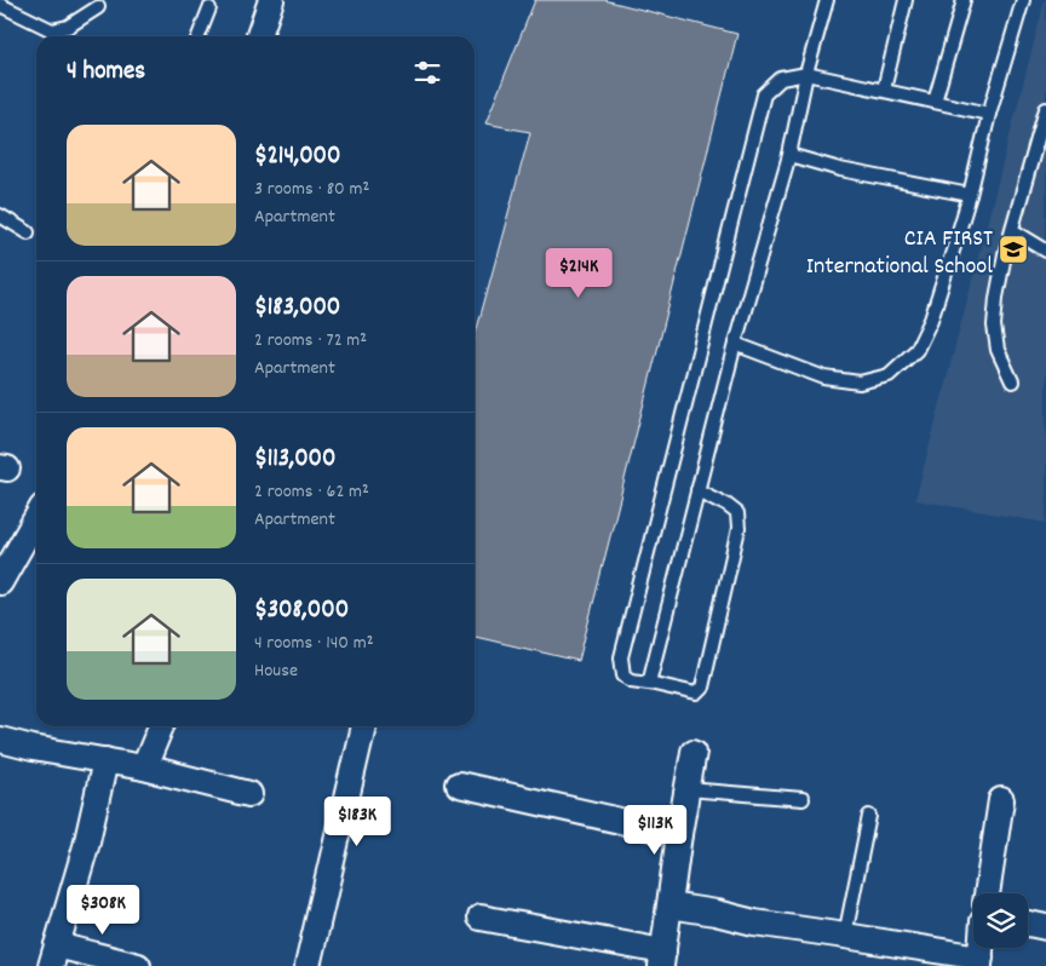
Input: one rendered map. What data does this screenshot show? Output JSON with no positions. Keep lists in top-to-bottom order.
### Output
{
  "places": {
    "school or university": ["CIA FIRST International School"]
  },
  "page": {
    "heading": "4 homes",
    "list": [
      {
        "name": "$214,000",
        "note": "3 rooms · 80 m² · Apartment"
      },
      {
        "name": "$183,000",
        "note": "2 rooms · 72 m² · Apartment"
      },
      {
        "name": "$113,000",
        "note": "2 rooms · 62 m² · Apartment"
      },
      {
        "name": "$308,000",
        "note": "4 rooms · 140 m² · House"
      }
    ],
    "price": [
      "$214K",
      "$183K",
      "$113K",
      "$308K"
    ]
  }
}
